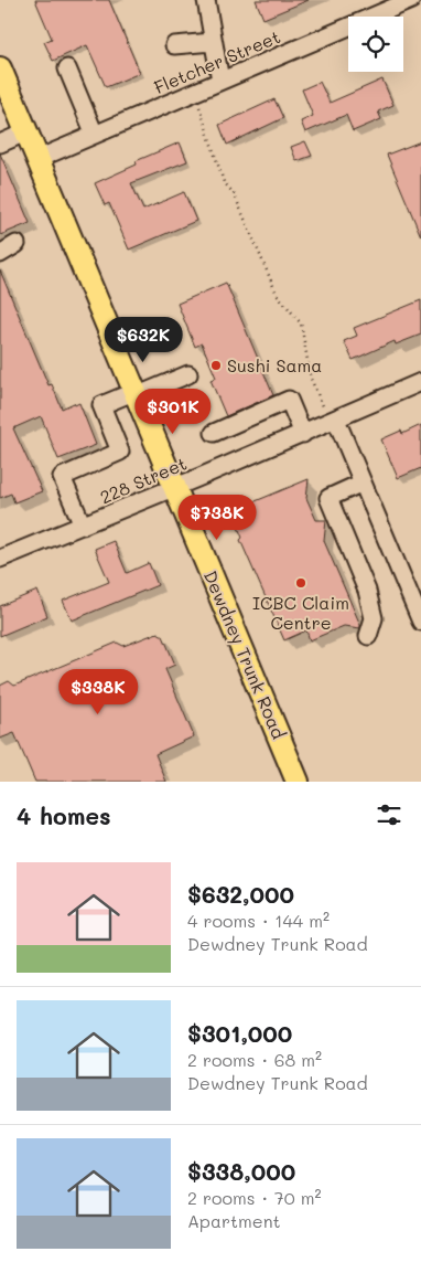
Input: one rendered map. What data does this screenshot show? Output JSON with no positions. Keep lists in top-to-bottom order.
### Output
{
  "streets": {
    "main road": ["Dewdney Trunk Road"],
    "street": ["Fletcher Street", "228 Street"]
  },
  "crossings": [
    ["Fletcher Street", "Dewdney Trunk Road"],
    ["228 Street", "Dewdney Trunk Road"]
  ],
  "places": ["Sushi Sama", "ICBC Claim Centre"],
  "page": {
    "price": [
      "$632K",
      "$301K",
      "$738K",
      "$338K"
    ],
    "heading": "4 homes",
    "list": [
      {
        "name": "$632,000",
        "note": "4 rooms · 144 m² · Dewdney Trunk Road"
      },
      {
        "name": "$301,000",
        "note": "2 rooms · 68 m² · Dewdney Trunk Road"
      },
      {
        "name": "$338,000",
        "note": "2 rooms · 70 m² · Apartment"
      }
    ]
  }
}
